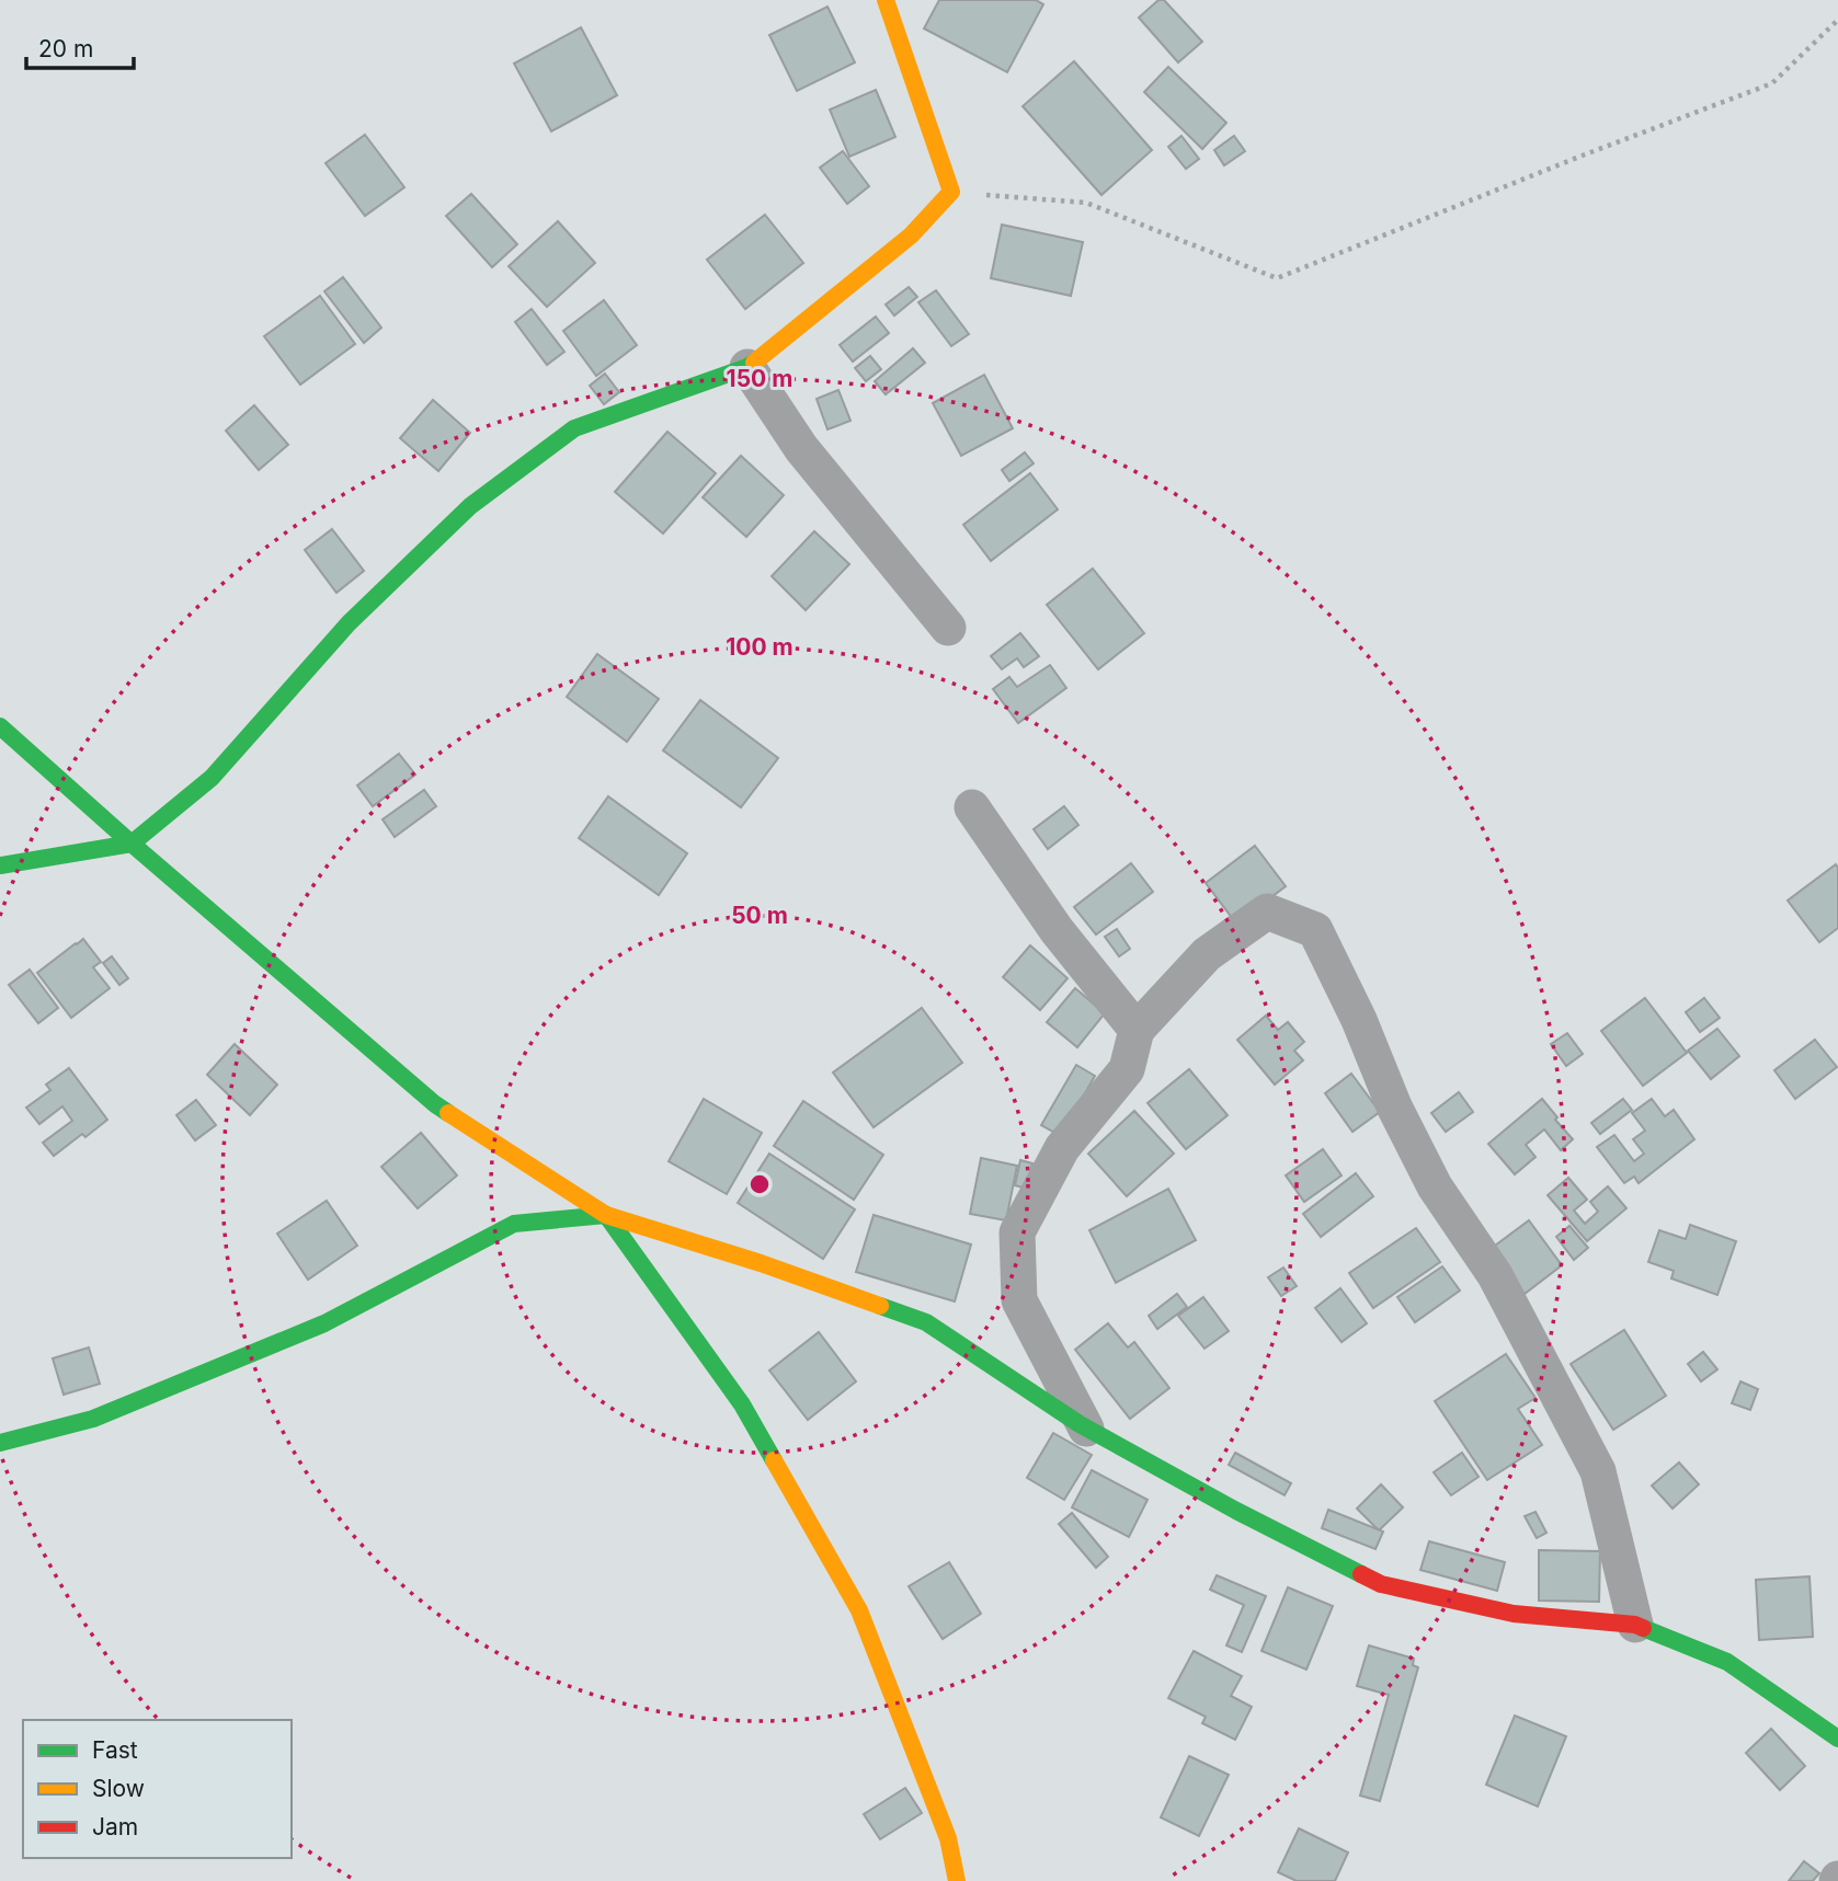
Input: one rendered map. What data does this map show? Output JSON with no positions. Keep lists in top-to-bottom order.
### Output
{
  "legend": ["Fast", "Slow", "Jam"],
  "scale_bar": "20 m",
  "rings": ["150 m", "100 m", "50 m"]
}
